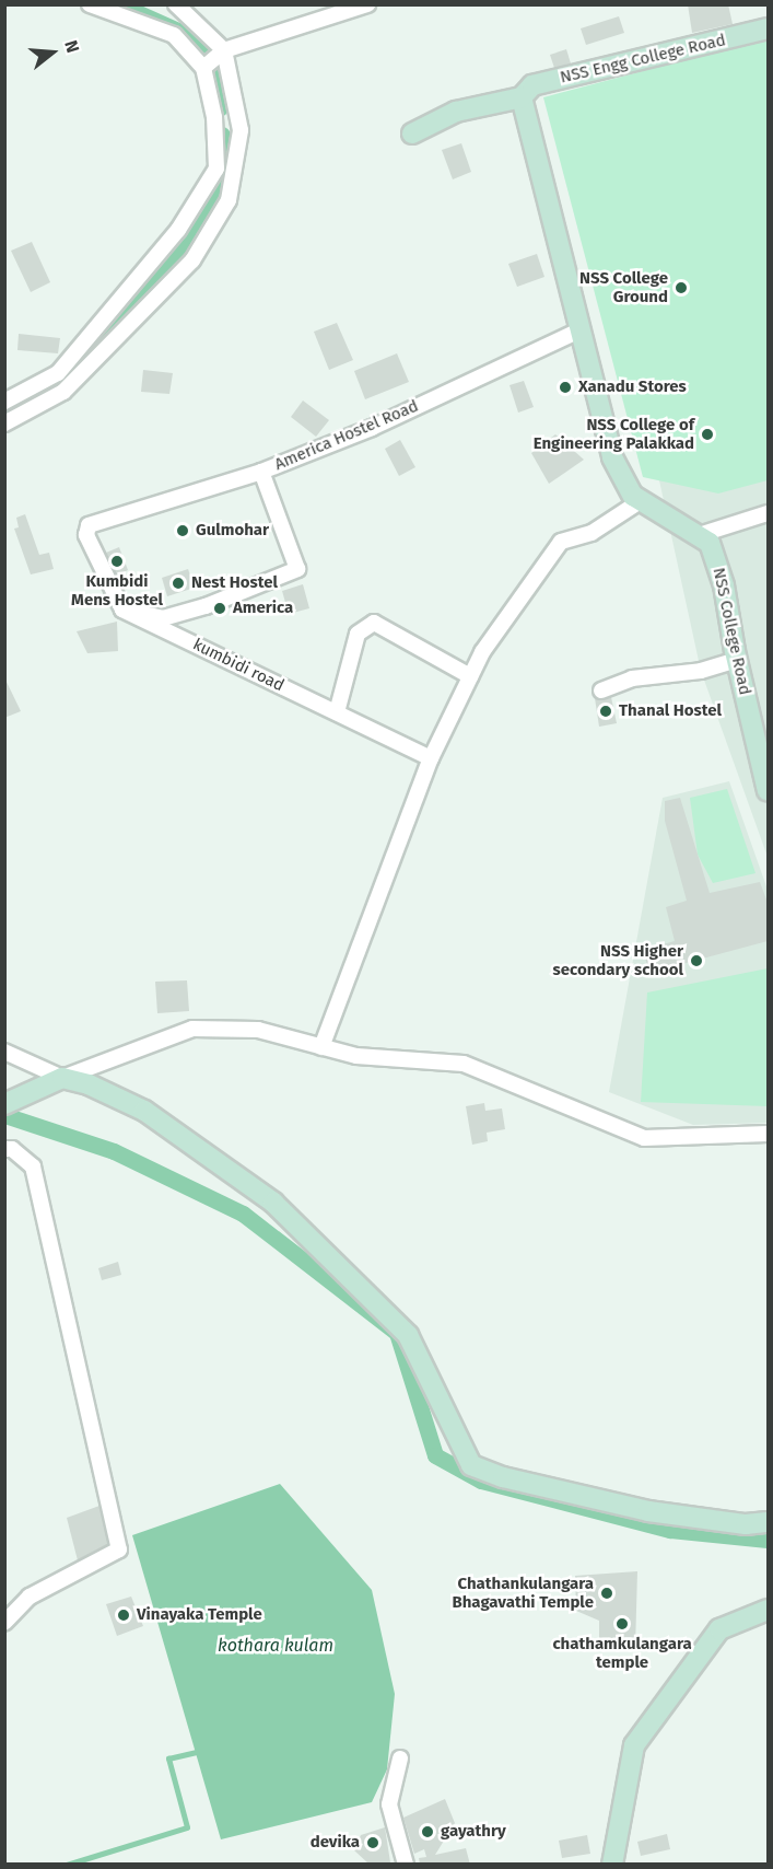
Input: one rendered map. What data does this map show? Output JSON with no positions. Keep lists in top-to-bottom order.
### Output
{
  "streets": {
    "main road": ["NSS Engg College Road", "NSS College Road"],
    "street": ["America Hostel Road", "kumbidi road"]
  },
  "crossings": [
    ["NSS Engg College Road", "NSS College Road"],
    ["America Hostel Road", "NSS College Road"],
    ["America Hostel Road", "kumbidi road"]
  ],
  "water": ["kothara kulam"],
  "places": [
    "NSS College Ground",
    "Xanadu Stores",
    "NSS College of Engineering Palakkad",
    "Gulmohar",
    "Kumbidi Mens Hostel",
    "Nest Hostel",
    "America",
    "Thanal Hostel",
    "NSS Higher secondary school",
    "Chathankulangara Bhagavathi Temple",
    "Vinayaka Temple",
    "chathamkulangara temple",
    "gayathry",
    "devika"
  ],
  "north": "right"
}
